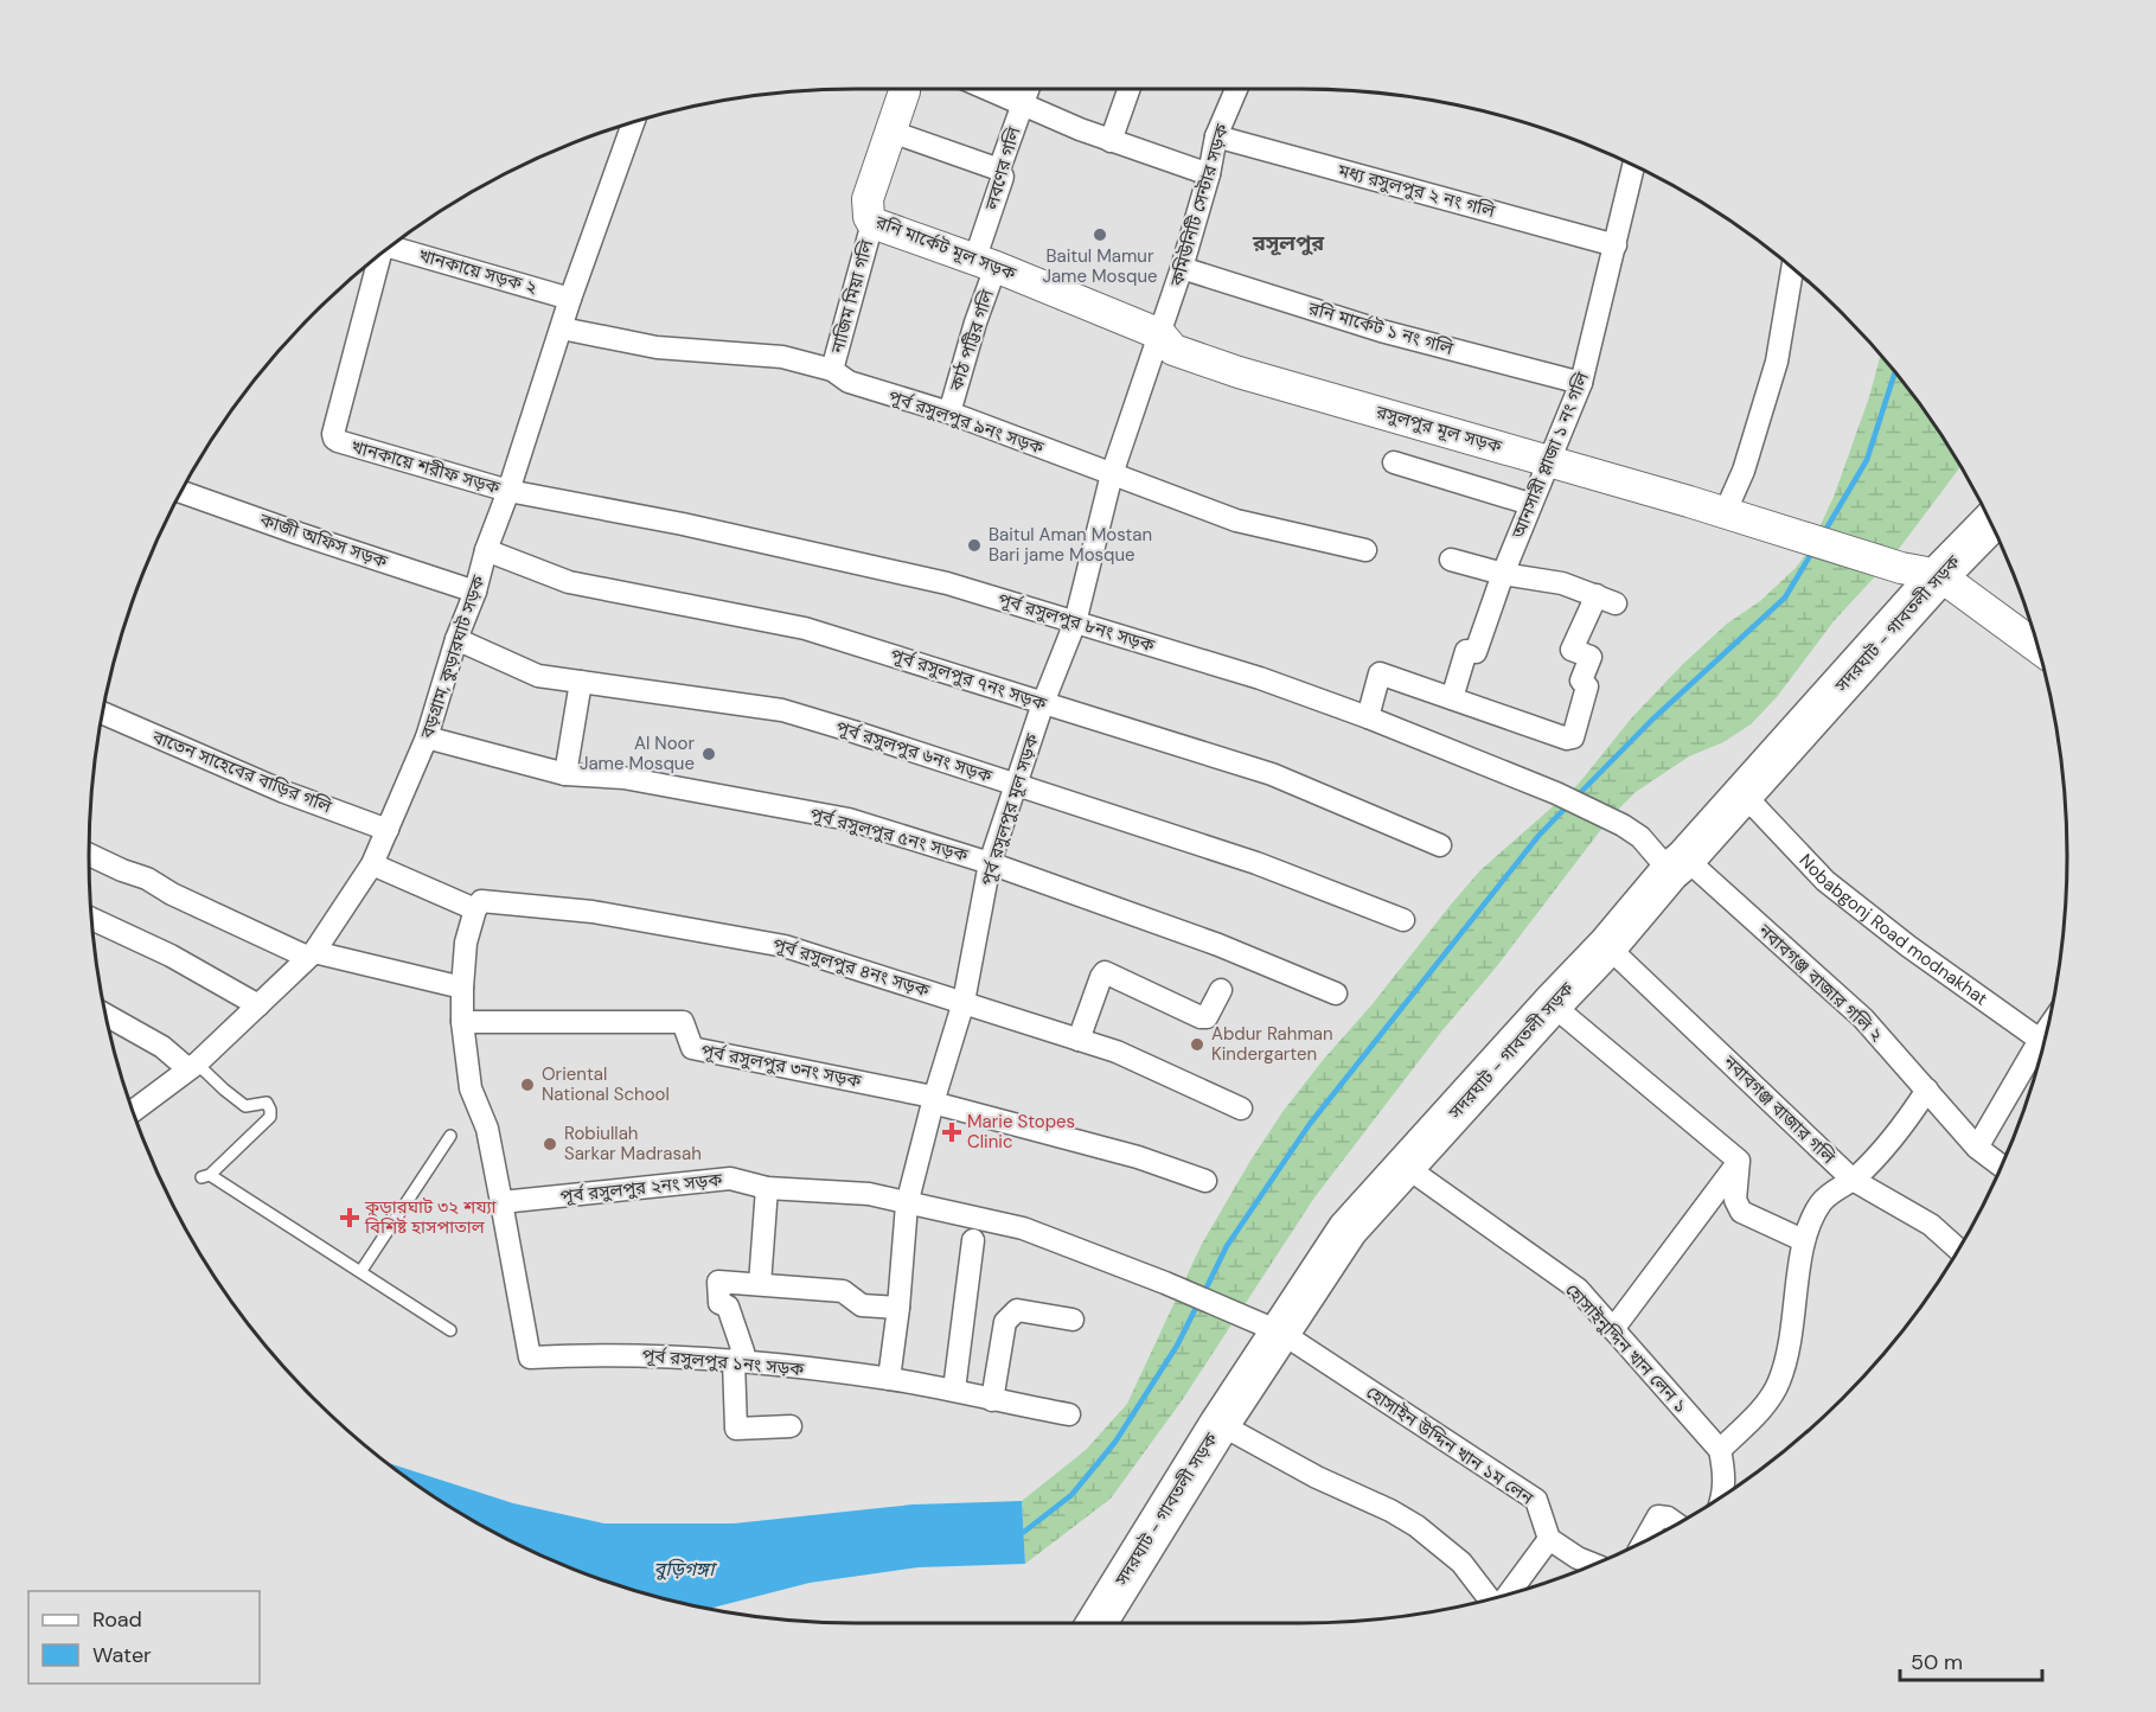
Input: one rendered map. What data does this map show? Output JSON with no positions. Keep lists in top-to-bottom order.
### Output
{
  "streets": {
    "highway": ["সদরঘাট - গাবতলী সড়ক"],
    "street": [
      "লবণের গলি",
      "মধ্য রসুলপুর ২ নং গলি",
      "কমিউনিটি সেন্টার সড়ক",
      "রনি মার্কেট মূল সড়ক",
      "খানকায়ে সড়ক ২",
      "নাজিম মিয়া গলি",
      "রনি মার্কেট ১ নং গলি",
      "কাঠ পট্টির গলি",
      "পূর্ব রসুলপুর ৯নং সড়ক",
      "রসুলপুর মূল সড়ক",
      "আনসারী প্লাজা ১ নং গলি",
      "খানকায়ে শরীফ সড়ক",
      "কাজী অফিস সড়ক",
      "পূর্ব রসুলপুর ৮নং সড়ক",
      "বড়গ্রাম, কুড়ারঘাট সড়ক",
      "পূর্ব রসুলপুর ৭নং সড়ক",
      "পূর্ব রসুলপুর ৬নং সড়ক",
      "বাতেন সাহেবের বাড়ির গলি",
      "পূর্ব রসুলপুর মূল সড়ক",
      "পূর্ব রসুলপুর ৫নং সড়ক",
      "Nobabgonj Road modnakhat",
      "পূর্ব রসুলপুর ৪নং সড়ক",
      "নবাবগঞ্জ বাজার গলি ২",
      "পূর্ব রসুলপুর ৩নং সড়ক",
      "নবাবগঞ্জ বাজার গলি",
      "পূর্ব রসুলপুর ২নং সড়ক",
      "হোসাইনুদ্দিন খান লেন ১",
      "পূর্ব রসুলপুর ১নং সড়ক",
      "হোসাইন উদ্দিন খান ১ম লেন"
    ]
  },
  "crossings": [
    ["লবণের গলি", "রনি মার্কেট মূল সড়ক"],
    ["লবণের গলি", "কাঠ পট্টির গলি"],
    ["মধ্য রসুলপুর ২ নং গলি", "কমিউনিটি সেন্টার সড়ক"],
    ["মধ্য রসুলপুর ২ নং গলি", "আনসারী প্লাজা ১ নং গলি"],
    ["কমিউনিটি সেন্টার সড়ক", "রনি মার্কেট মূল সড়ক"],
    ["কমিউনিটি সেন্টার সড়ক", "রনি মার্কেট ১ নং গলি"],
    ["কমিউনিটি সেন্টার সড়ক", "রসুলপুর মূল সড়ক"],
    ["কমিউনিটি সেন্টার সড়ক", "পূর্ব রসুলপুর মূল সড়ক"],
    ["রনি মার্কেট মূল সড়ক", "নাজিম মিয়া গলি"],
    ["রনি মার্কেট মূল সড়ক", "কাঠ পট্টির গলি"],
    ["রনি মার্কেট মূল সড়ক", "রসুলপুর মূল সড়ক"],
    ["রনি মার্কেট মূল সড়ক", "পূর্ব রসুলপুর মূল সড়ক"],
    ["খানকায়ে সড়ক ২", "বড়গ্রাম, কুড়ারঘাট সড়ক"],
    ["নাজিম মিয়া গলি", "পূর্ব রসুলপুর ৯নং সড়ক"],
    ["রনি মার্কেট ১ নং গলি", "আনসারী প্লাজা ১ নং গলি"],
    ["কাঠ পট্টির গলি", "পূর্ব রসুলপুর ৯নং সড়ক"],
    ["পূর্ব রসুলপুর ৯নং সড়ক", "বড়গ্রাম, কুড়ারঘাট সড়ক"],
    ["পূর্ব রসুলপুর ৯নং সড়ক", "পূর্ব রসুলপুর মূল সড়ক"],
    ["রসুলপুর মূল সড়ক", "আনসারী প্লাজা ১ নং গলি"],
    ["রসুলপুর মূল সড়ক", "সদরঘাট - গাবতলী সড়ক"],
    ["রসুলপুর মূল সড়ক", "পূর্ব রসুলপুর মূল সড়ক"],
    ["খানকায়ে শরীফ সড়ক", "পূর্ব রসুলপুর ৮নং সড়ক"],
    ["খানকায়ে শরীফ সড়ক", "বড়গ্রাম, কুড়ারঘাট সড়ক"],
    ["কাজী অফিস সড়ক", "বড়গ্রাম, কুড়ারঘাট সড়ক"],
    ["পূর্ব রসুলপুর ৮নং সড়ক", "বড়গ্রাম, কুড়ারঘাট সড়ক"],
    ["পূর্ব রসুলপুর ৮নং সড়ক", "পূর্ব রসুলপুর মূল সড়ক"],
    ["পূর্ব রসুলপুর ৮নং সড়ক", "নবাবগঞ্জ বাজার গলি ২"],
    ["সদরঘাট - গাবতলী সড়ক", "Nobabgonj Road modnakhat"],
    ["সদরঘাট - গাবতলী সড়ক", "নবাবগঞ্জ বাজার গলি ২"],
    ["সদরঘাট - গাবতলী সড়ক", "নবাবগঞ্জ বাজার গলি"],
    ["সদরঘাট - গাবতলী সড়ক", "হোসাইনুদ্দিন খান লেন ১"],
    ["সদরঘাট - গাবতলী সড়ক", "হোসাইন উদ্দিন খান ১ম লেন"],
    ["বড়গ্রাম, কুড়ারঘাট সড়ক", "পূর্ব রসুলপুর ৭নং সড়ক"],
    ["বড়গ্রাম, কুড়ারঘাট সড়ক", "পূর্ব রসুলপুর ৬নং সড়ক"],
    ["বড়গ্রাম, কুড়ারঘাট সড়ক", "বাতেন সাহেবের বাড়ির গলি"],
    ["বড়গ্রাম, কুড়ারঘাট সড়ক", "পূর্ব রসুলপুর ৫নং সড়ক"],
    ["পূর্ব রসুলপুর ৭নং সড়ক", "পূর্ব রসুলপুর মূল সড়ক"],
    ["পূর্ব রসুলপুর ৬নং সড়ক", "পূর্ব রসুলপুর মূল সড়ক"],
    ["পূর্ব রসুলপুর মূল সড়ক", "পূর্ব রসুলপুর ৫নং সড়ক"],
    ["পূর্ব রসুলপুর মূল সড়ক", "পূর্ব রসুলপুর ৪নং সড়ক"],
    ["পূর্ব রসুলপুর মূল সড়ক", "পূর্ব রসুলপুর ৩নং সড়ক"],
    ["পূর্ব রসুলপুর মূল সড়ক", "পূর্ব রসুলপুর ২নং সড়ক"],
    ["পূর্ব রসুলপুর মূল সড়ক", "পূর্ব রসুলপুর ১নং সড়ক"],
    ["পূর্ব রসুলপুর ২নং সড়ক", "পূর্ব রসুলপুর ১নং সড়ক"],
    ["পূর্ব রসুলপুর ২নং সড়ক", "হোসাইন উদ্দিন খান ১ম লেন"]
  ],
  "districts": ["রসূলপুর"],
  "water": ["বুড়িগঙ্গা"],
  "places": {
    "other": [
      "Baitul Mamur Jame Mosque",
      "Baitul Aman Mostan Bari jame Mosque",
      "Al Noor Jame Mosque",
      "Abdur Rahman Kindergarten",
      "Oriental National School",
      "Robiullah Sarkar Madrasah"
    ],
    "health": ["Marie Stopes Clinic", "কুড়ারঘাট ৩২ শয্যা বিশিষ্ট হাসপাতাল"]
  },
  "legend": ["Road", "Water"],
  "scale_bar": "50 m"
}
